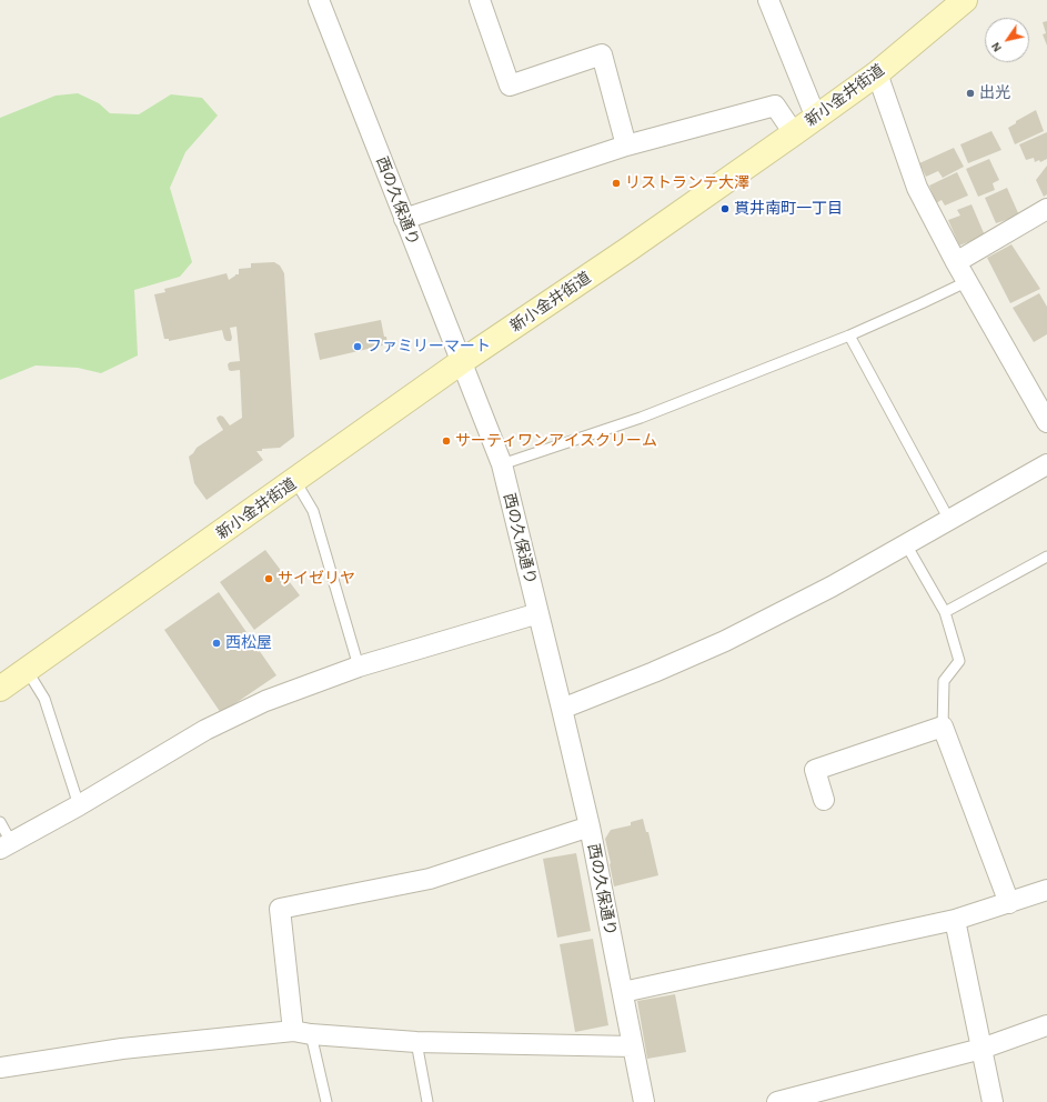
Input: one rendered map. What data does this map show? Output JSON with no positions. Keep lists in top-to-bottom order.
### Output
{
  "streets": {
    "main road": ["新小金井街道"],
    "street": ["西の久保通り"]
  },
  "crossings": [
    ["新小金井街道", "西の久保通り"]
  ],
  "places": [
    "出光",
    "リストランテ大澤",
    "貫井南町一丁目",
    "ファミリーマート",
    "サーティワンアイスクリーム",
    "サイゼリヤ",
    "西松屋"
  ],
  "north": "bottom left"
}
